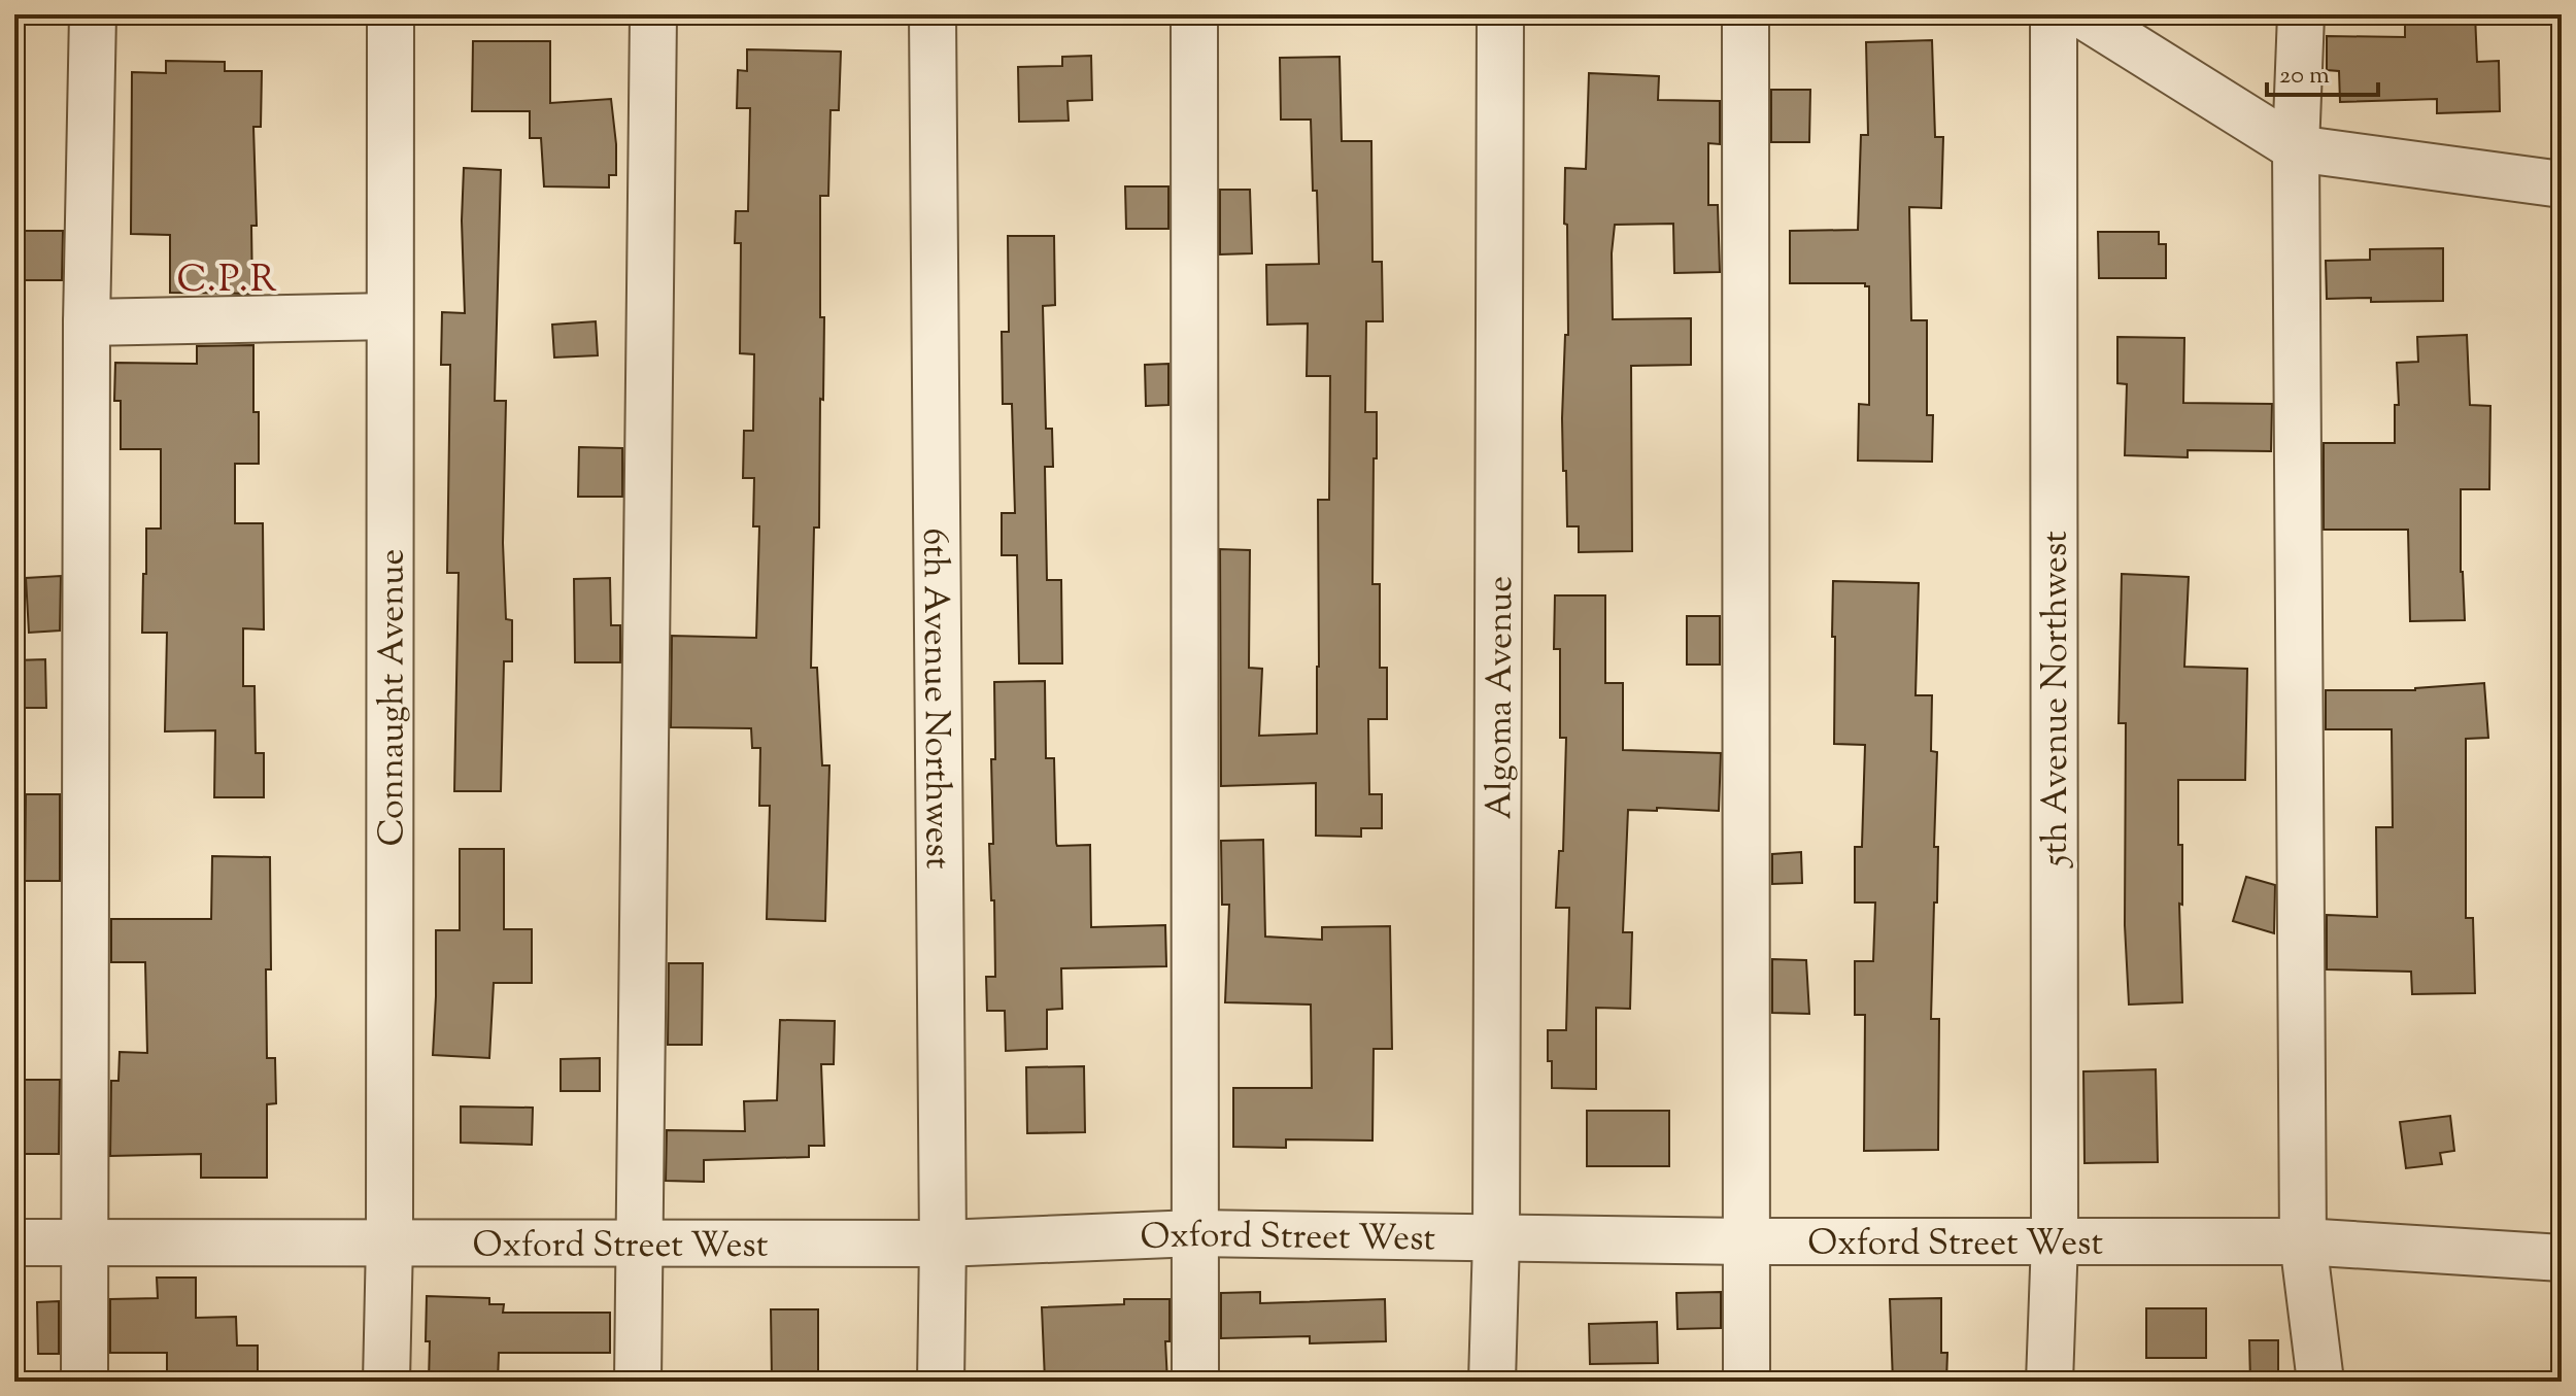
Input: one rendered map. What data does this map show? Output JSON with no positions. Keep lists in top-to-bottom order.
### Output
{
  "streets": {
    "street": [
      "Connaught Avenue",
      "6th Avenue Northwest",
      "Algoma Avenue",
      "5th Avenue Northwest",
      "Oxford Street West"
    ]
  },
  "crossings": [
    ["Connaught Avenue", "Oxford Street West"],
    ["6th Avenue Northwest", "Oxford Street West"],
    ["Algoma Avenue", "Oxford Street West"],
    ["5th Avenue Northwest", "Oxford Street West"]
  ],
  "districts": ["C.P.R"],
  "scale_bar": "20 m"
}
